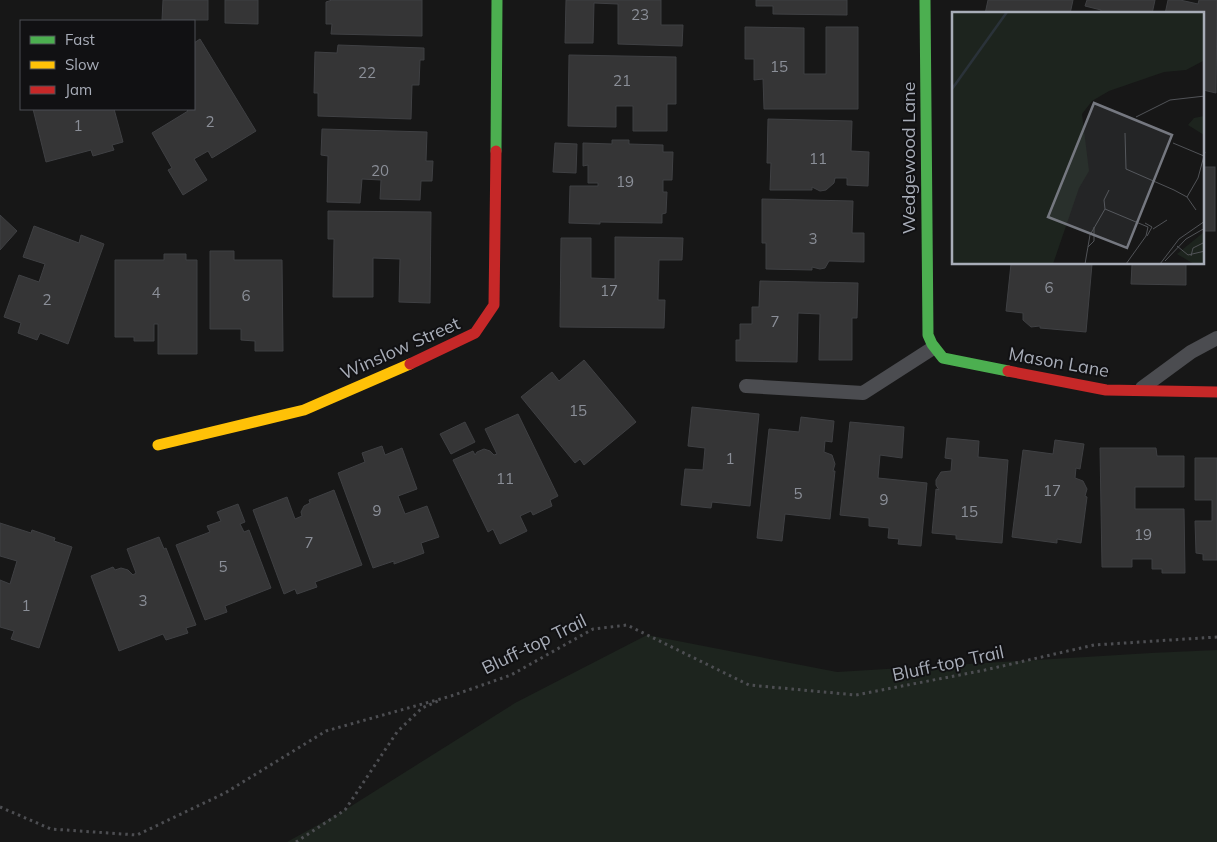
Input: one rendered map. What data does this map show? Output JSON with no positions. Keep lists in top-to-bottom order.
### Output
{
  "streets": {
    "street": ["Wedgewood Lane", "Winslow Street", "Mason Lane"],
    "path": ["Bluff-top Trail"]
  },
  "crossings": [
    ["Wedgewood Lane", "Mason Lane"]
  ],
  "house_numbers": [
    "23",
    "15",
    "22",
    "21",
    "2",
    "1",
    "11",
    "20",
    "19",
    "3",
    "6",
    "17",
    "4",
    "6",
    "2",
    "7",
    "15",
    "1",
    "11",
    "17",
    "5",
    "9",
    "9",
    "15",
    "19",
    "7",
    "5",
    "3",
    "1"
  ],
  "legend": ["Fast", "Slow", "Jam"]
}
